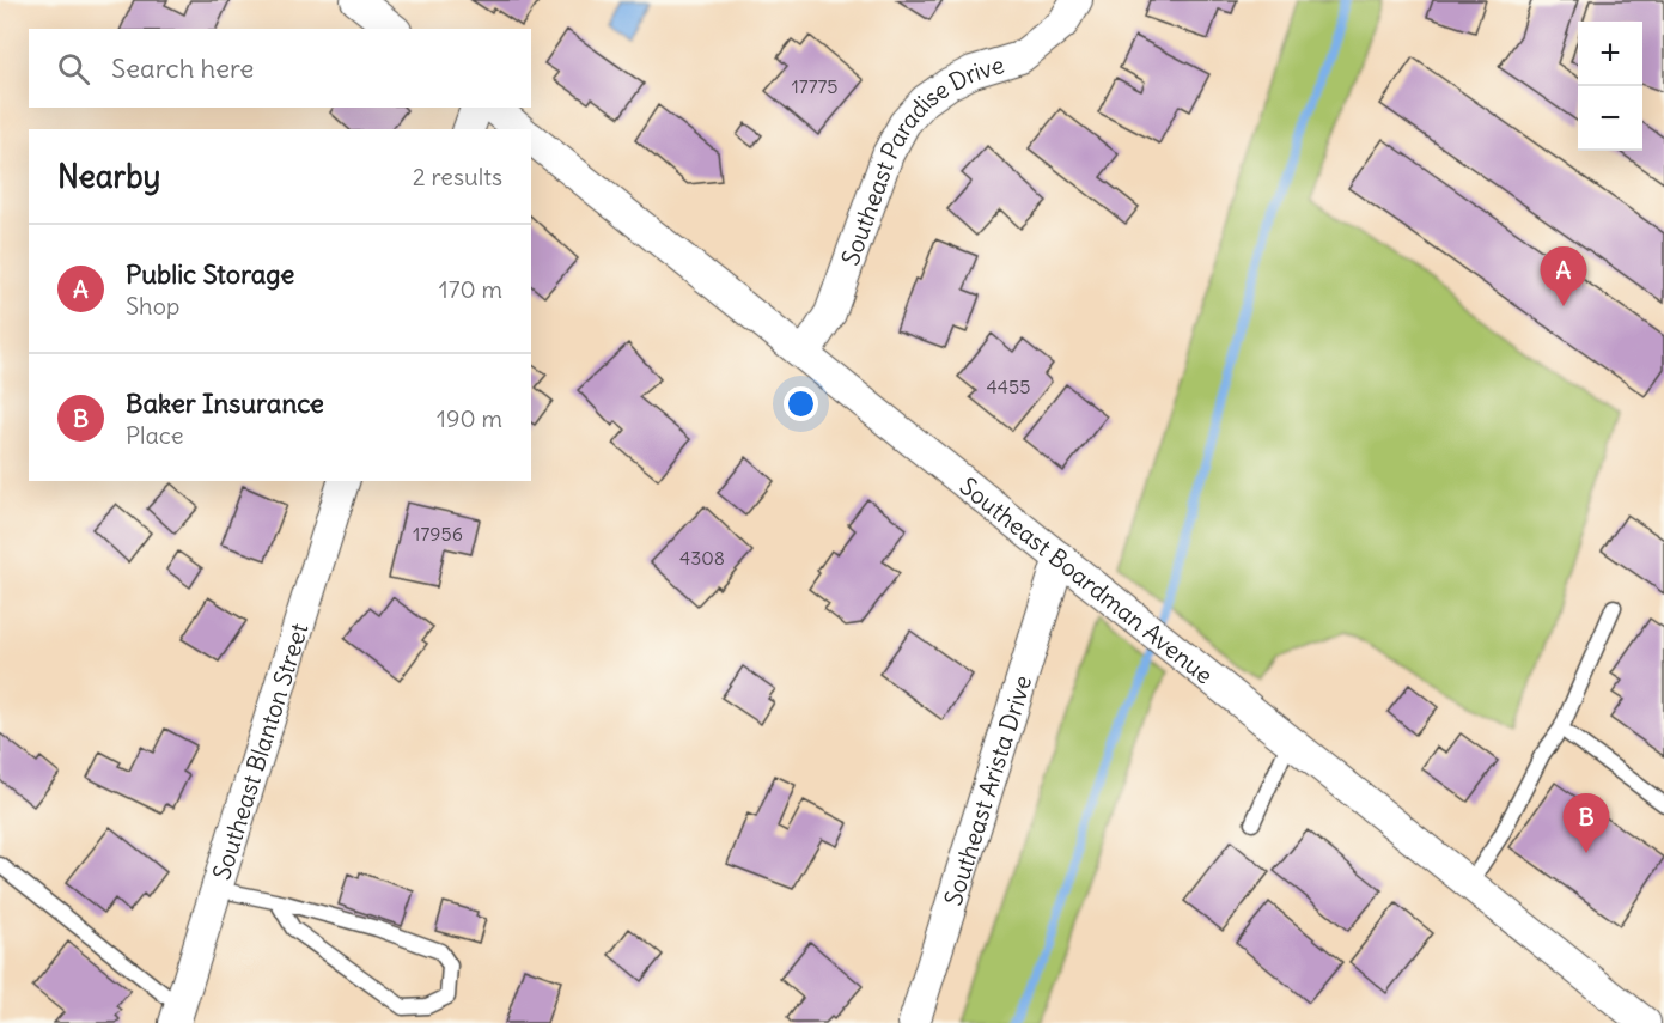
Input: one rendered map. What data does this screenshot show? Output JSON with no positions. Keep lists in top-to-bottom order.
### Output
{
  "streets": {
    "street": [
      "Southeast Paradise Drive",
      "Southeast Boardman Avenue",
      "Southeast Blanton Street",
      "Southeast Arista Drive"
    ]
  },
  "crossings": [
    ["Southeast Paradise Drive", "Southeast Boardman Avenue"],
    ["Southeast Boardman Avenue", "Southeast Arista Drive"]
  ],
  "house_numbers": [
    "17775",
    "4455",
    "17956",
    "4308"
  ],
  "page": {
    "map_buttons": ["+", "−"],
    "search": "Search here",
    "heading": ["Nearby", "2 results"],
    "list": [
      {
        "mark": "A",
        "name": "Public Storage",
        "note": "Shop",
        "value": "170 m"
      },
      {
        "mark": "B",
        "name": "Baker Insurance",
        "note": "Place",
        "value": "190 m"
      }
    ],
    "pins": ["A", "B"]
  }
}
